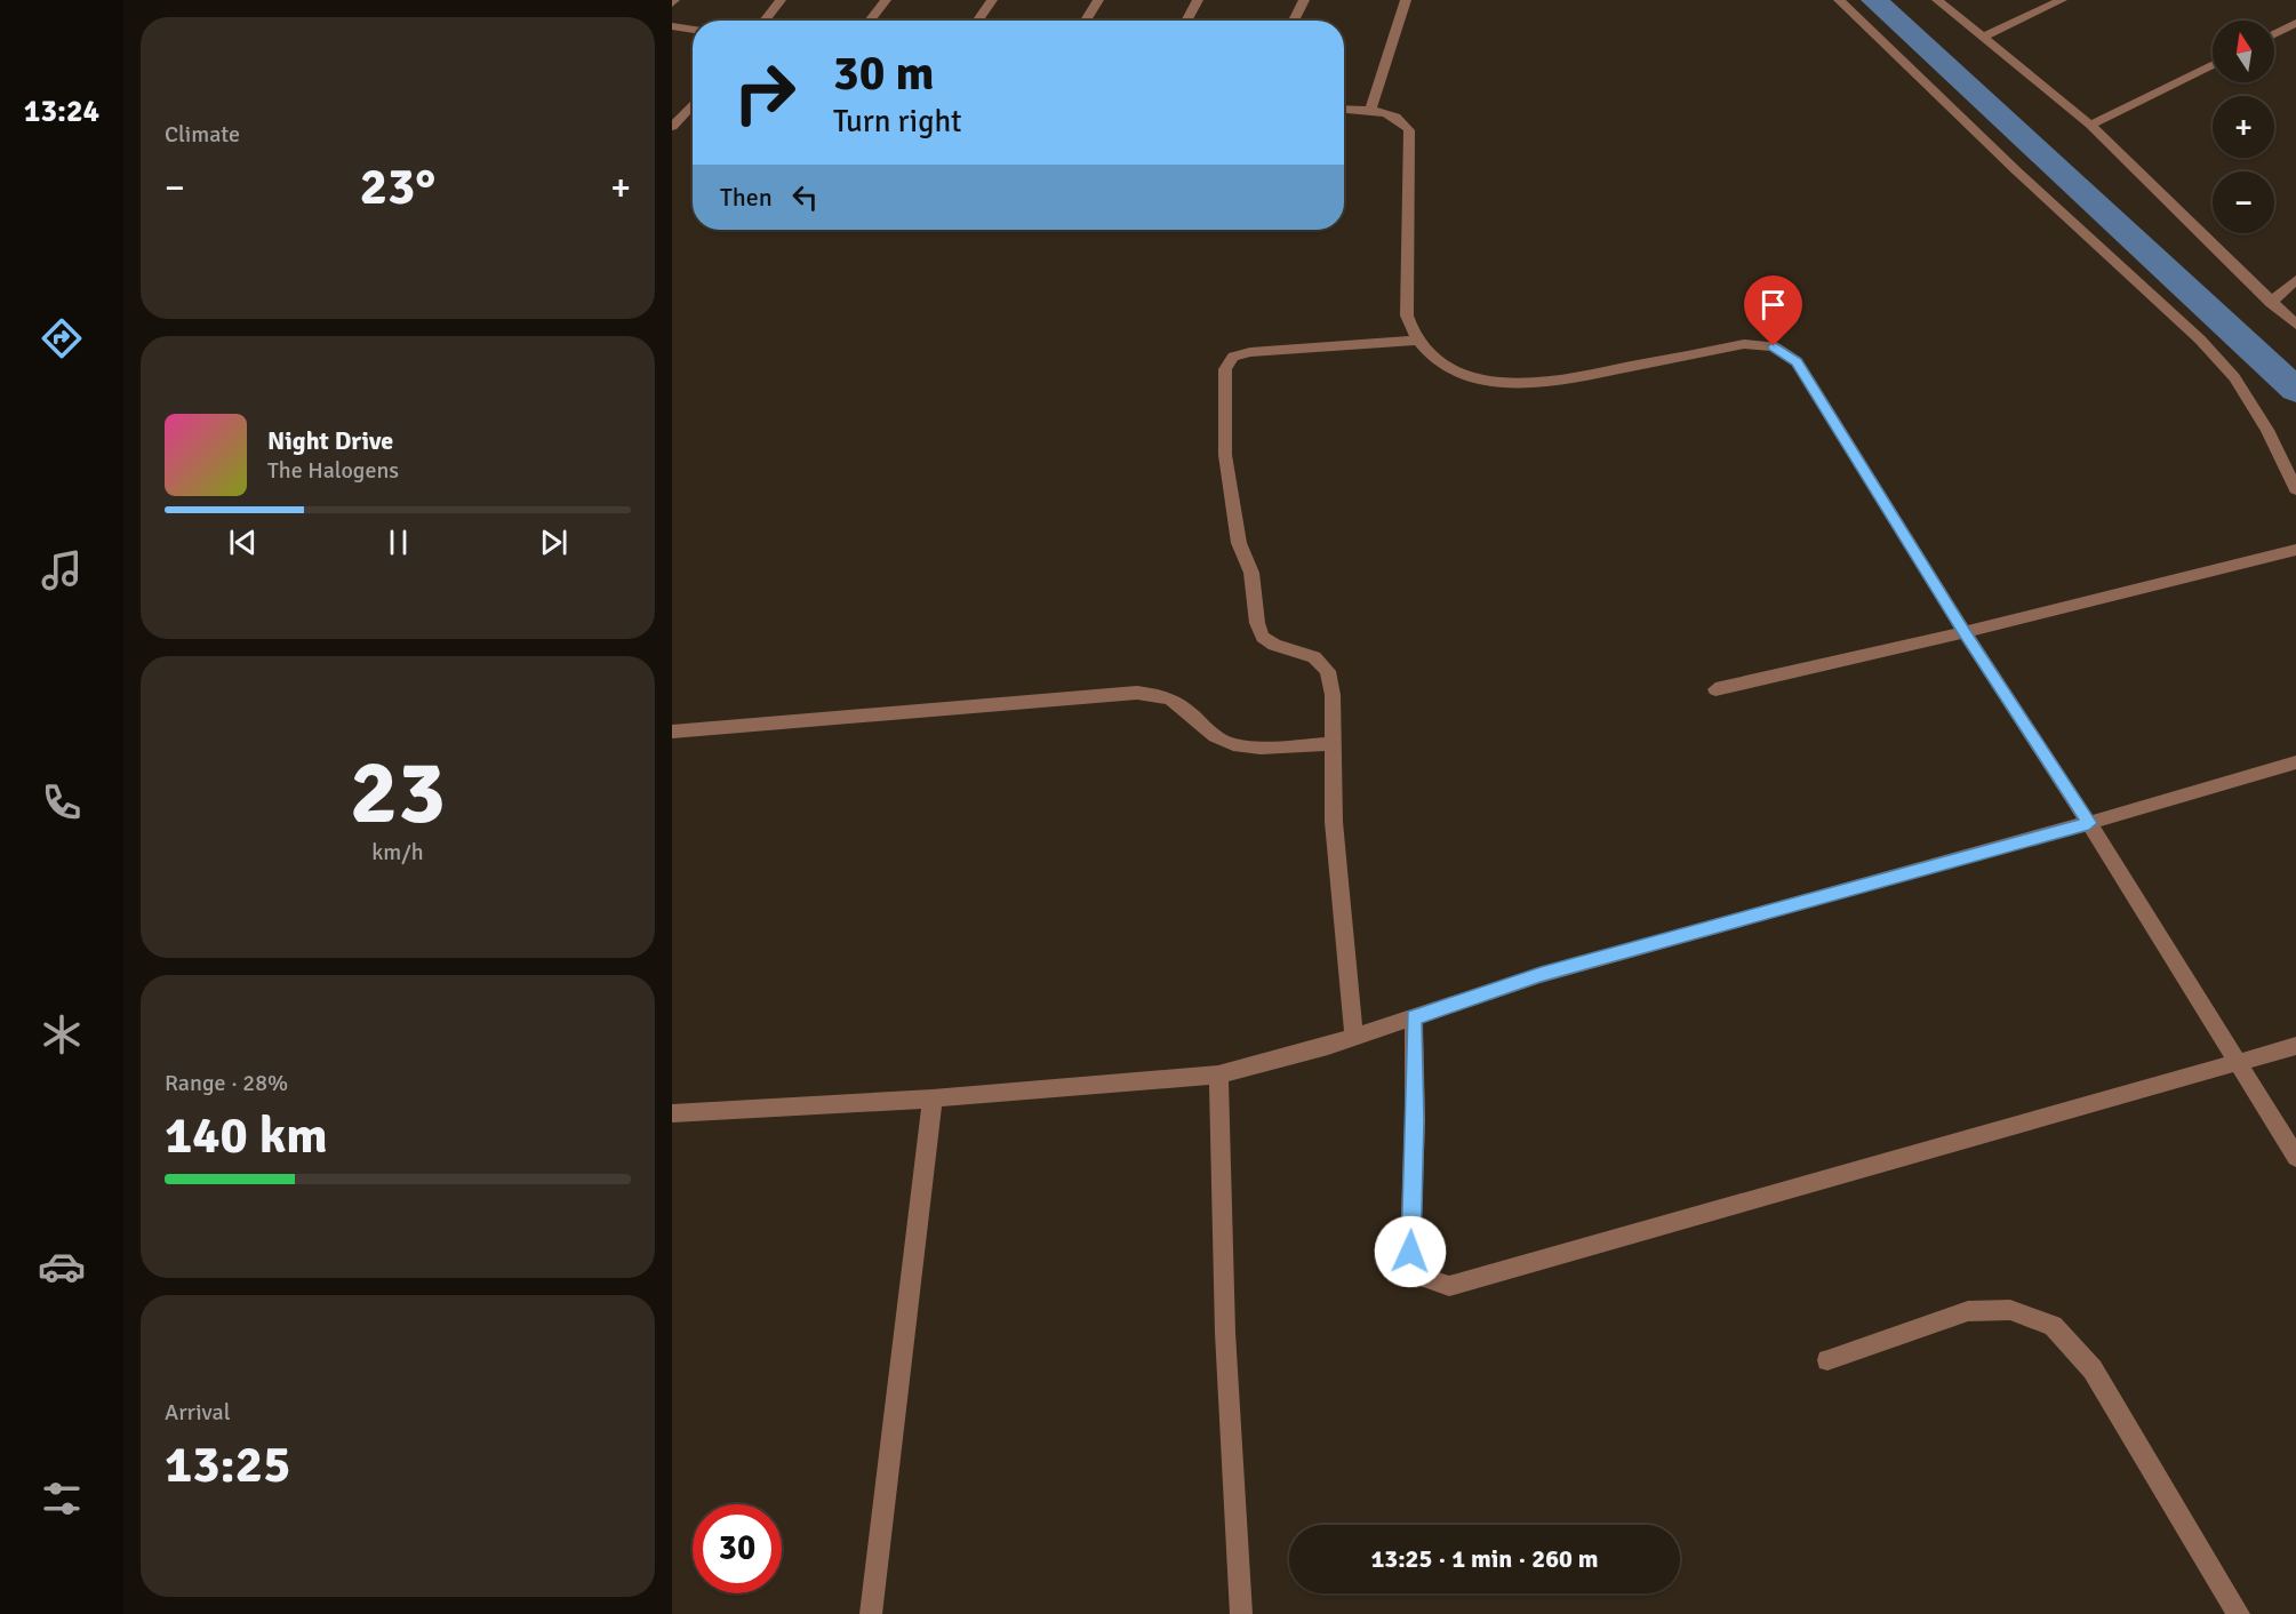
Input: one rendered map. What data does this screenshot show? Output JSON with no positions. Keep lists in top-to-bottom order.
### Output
{
  "north": "top",
  "page": {
    "tabs": "13:24",
    "tile": [
      "Climate",
      ["23", "km/h"],
      ["Range · 28%", "140 km"],
      ["Arrival", "13:25"]
    ],
    "map_buttons": ["+", "−"],
    "turn": ["30 m", "Turn right"],
    "heat": ["−", "23°", "+"],
    "then": "Then",
    "song": ["Night Drive", "The Halogens"],
    "limit": "30",
    "trip": "13:25 · 1 min · 260 m"
  }
}
